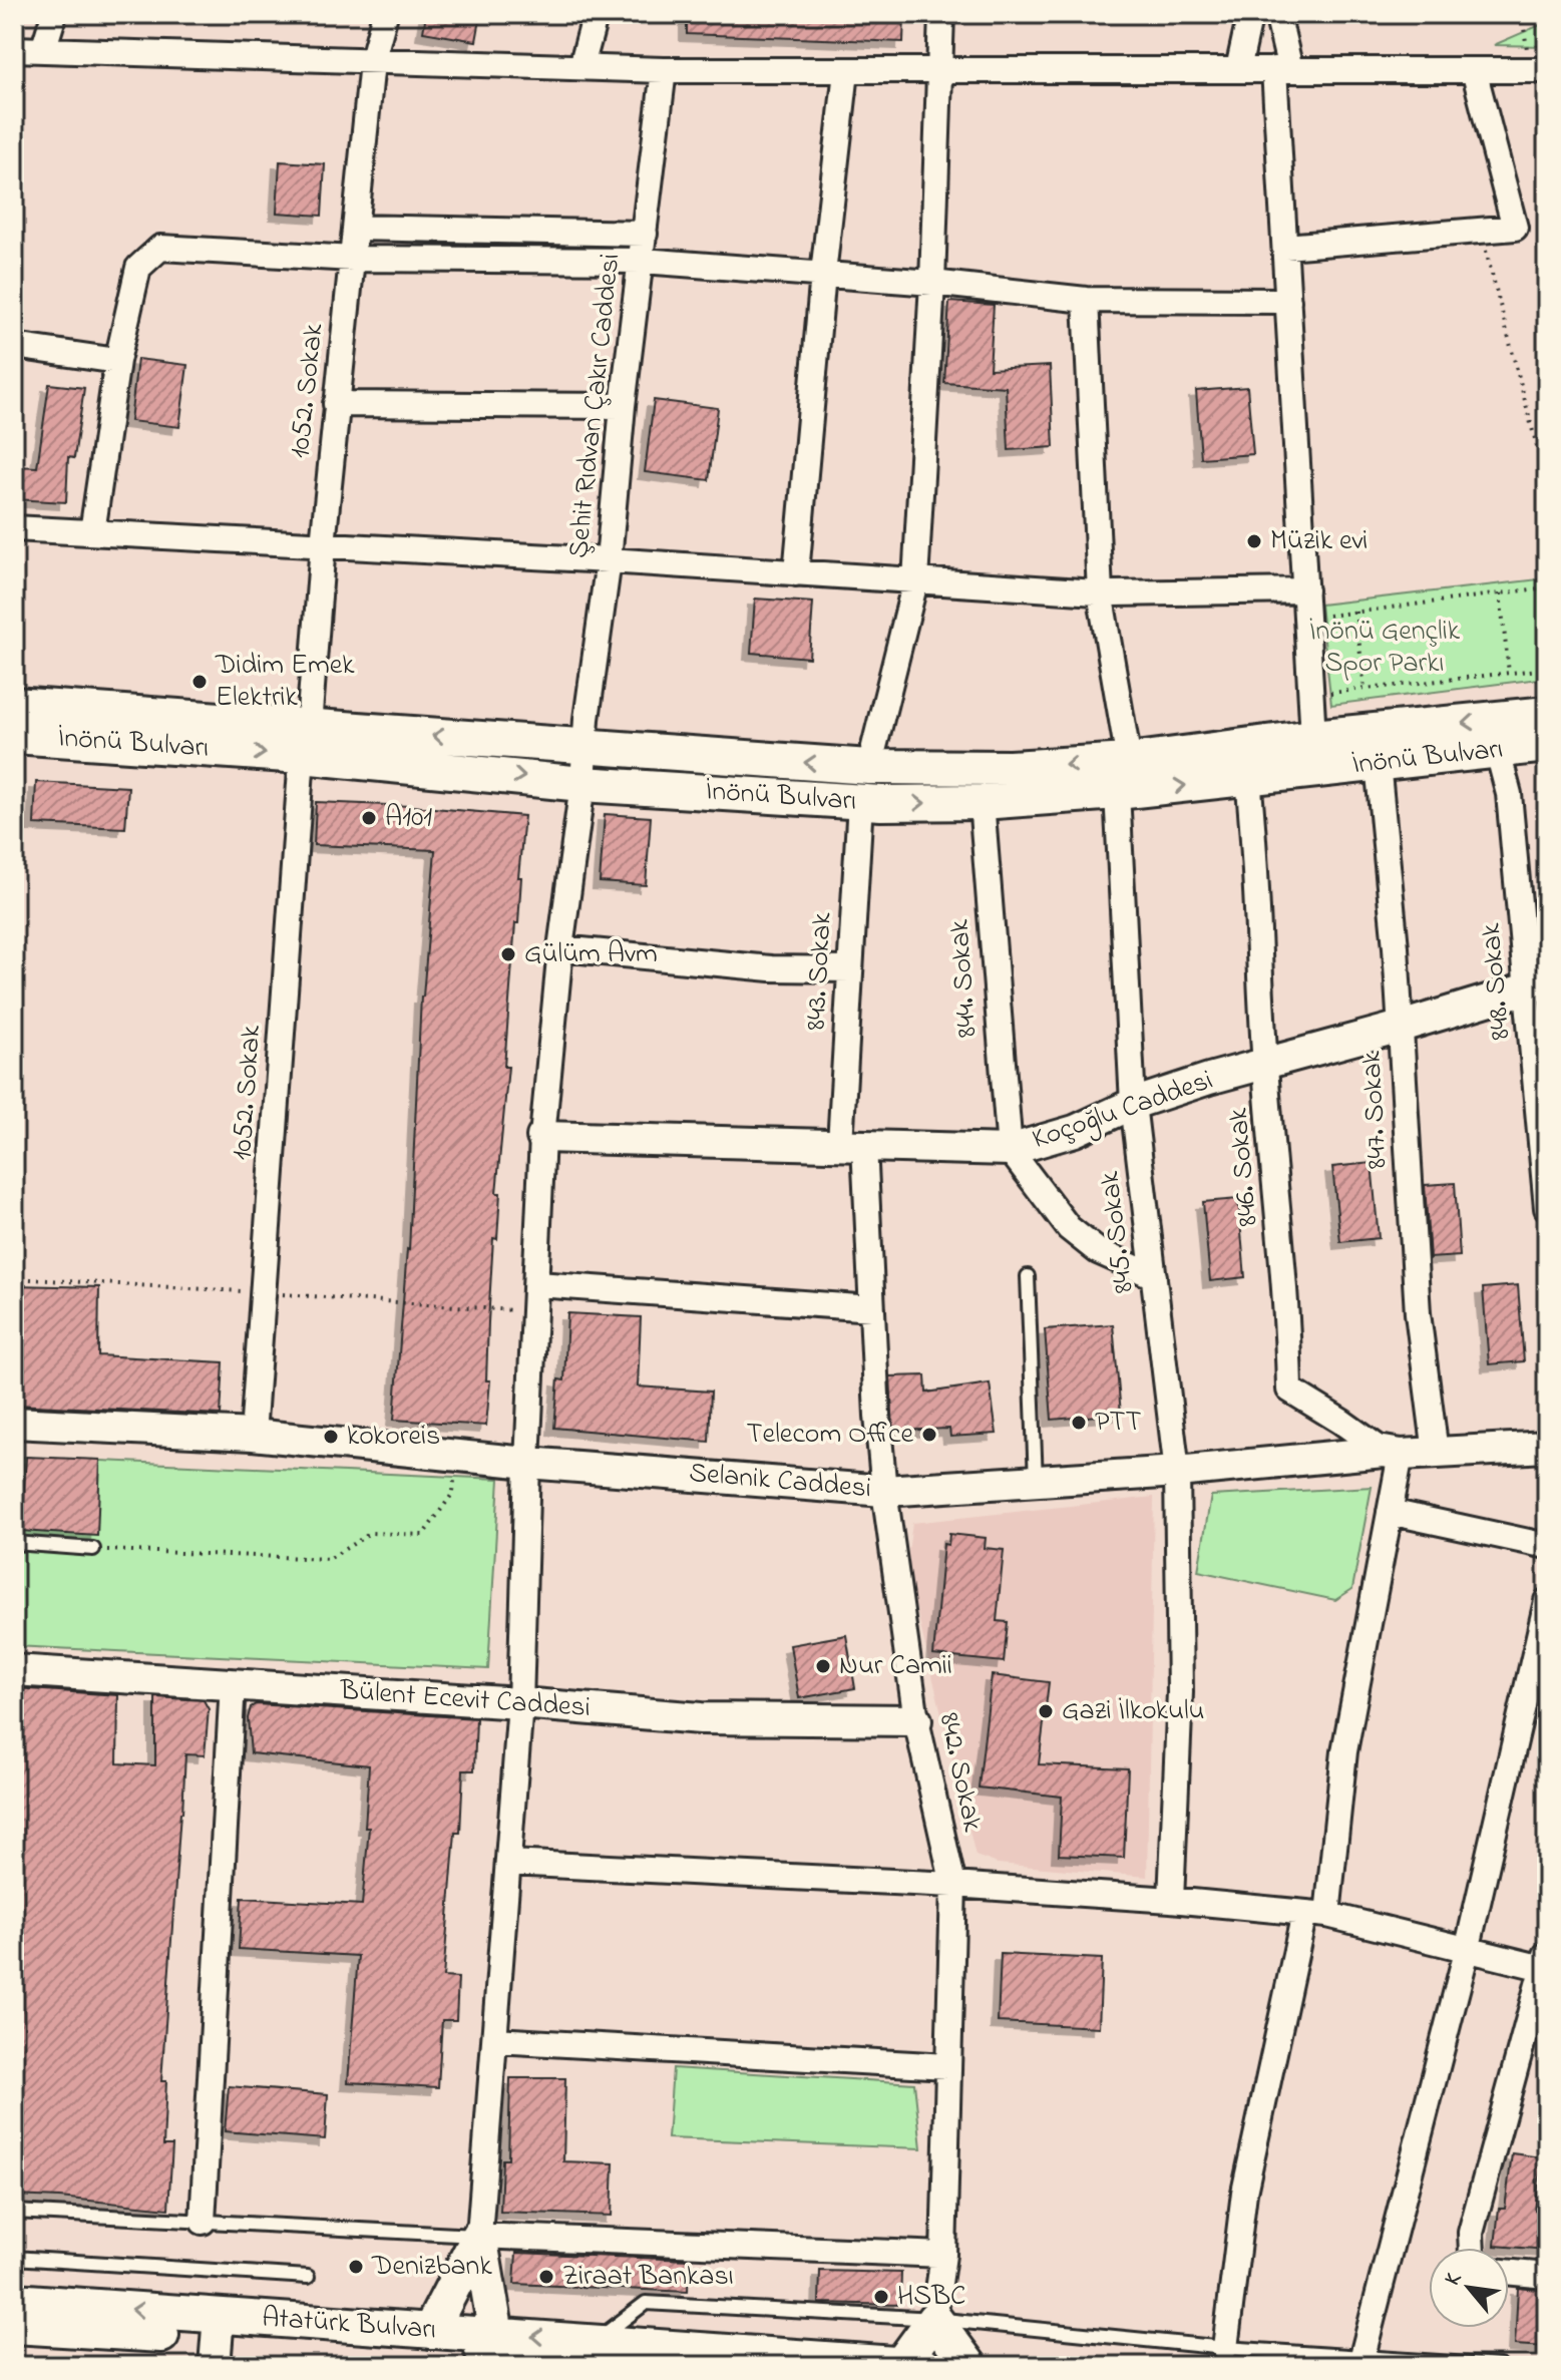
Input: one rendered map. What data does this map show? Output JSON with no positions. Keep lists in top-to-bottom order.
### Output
{
  "streets": {
    "main road": ["İnönü Bulvarı", "Atatürk Bulvarı"],
    "street": [
      "1052. Sokak",
      "Şehit Rıdvan Çakır Caddesi",
      "843. Sokak",
      "844. Sokak",
      "848. Sokak",
      "847. Sokak",
      "Koçoğlu Caddesi",
      "846. Sokak",
      "845. Sokak",
      "Selanik Caddesi",
      "Bülent Ecevit Caddesi",
      "842. Sokak"
    ]
  },
  "crossings": [
    ["1052. Sokak", "İnönü Bulvarı"],
    ["1052. Sokak", "Selanik Caddesi"],
    ["Şehit Rıdvan Çakır Caddesi", "İnönü Bulvarı"],
    ["Şehit Rıdvan Çakır Caddesi", "Koçoğlu Caddesi"],
    ["Şehit Rıdvan Çakır Caddesi", "Selanik Caddesi"],
    ["Şehit Rıdvan Çakır Caddesi", "Bülent Ecevit Caddesi"],
    ["İnönü Bulvarı", "843. Sokak"],
    ["İnönü Bulvarı", "844. Sokak"],
    ["İnönü Bulvarı", "848. Sokak"],
    ["İnönü Bulvarı", "847. Sokak"],
    ["İnönü Bulvarı", "846. Sokak"],
    ["İnönü Bulvarı", "845. Sokak"],
    ["843. Sokak", "Koçoğlu Caddesi"],
    ["843. Sokak", "842. Sokak"],
    ["844. Sokak", "Koçoğlu Caddesi"],
    ["848. Sokak", "Koçoğlu Caddesi"],
    ["847. Sokak", "Koçoğlu Caddesi"],
    ["847. Sokak", "Selanik Caddesi"],
    ["Koçoğlu Caddesi", "846. Sokak"],
    ["Koçoğlu Caddesi", "845. Sokak"],
    ["Koçoğlu Caddesi", "842. Sokak"],
    ["846. Sokak", "Selanik Caddesi"],
    ["845. Sokak", "Selanik Caddesi"],
    ["Selanik Caddesi", "842. Sokak"],
    ["Bülent Ecevit Caddesi", "842. Sokak"]
  ],
  "parks": ["İnönü Gençlik Spor Parkı"],
  "places": [
    "Müzik evi",
    "Didim Emek Elektrik",
    "A101",
    "Gülüm Avm",
    "PTT",
    "Telecom Office",
    "kokoreis",
    "Nur Camii",
    "Gazi İlkokulu",
    "Denizbank",
    "Ziraat Bankası",
    "HSBC"
  ],
  "north": "top left"
}
